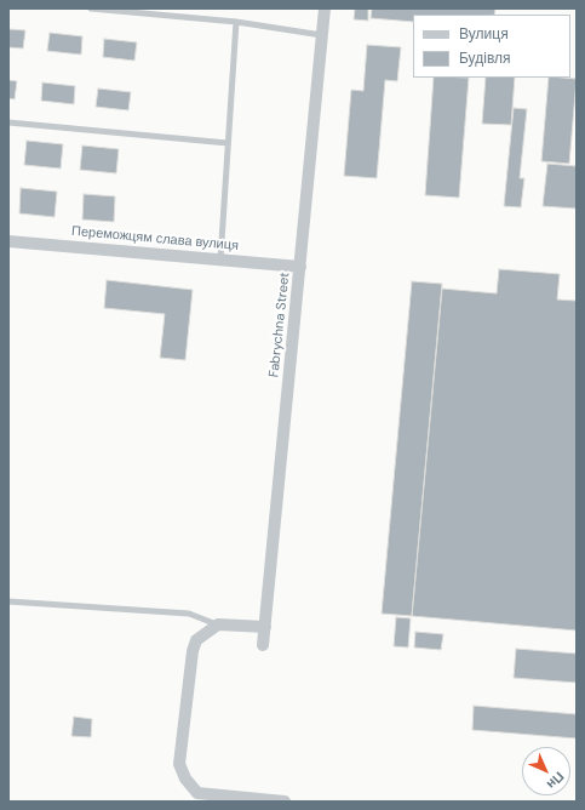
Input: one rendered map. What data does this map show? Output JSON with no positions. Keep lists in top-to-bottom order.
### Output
{
  "streets": {
    "street": ["Переможцям слава вулиця", "Fabrychna Street"]
  },
  "crossings": [
    ["Переможцям слава вулиця", "Fabrychna Street"]
  ],
  "legend": ["Вулиця", "Будівля"],
  "north": "bottom right"
}
